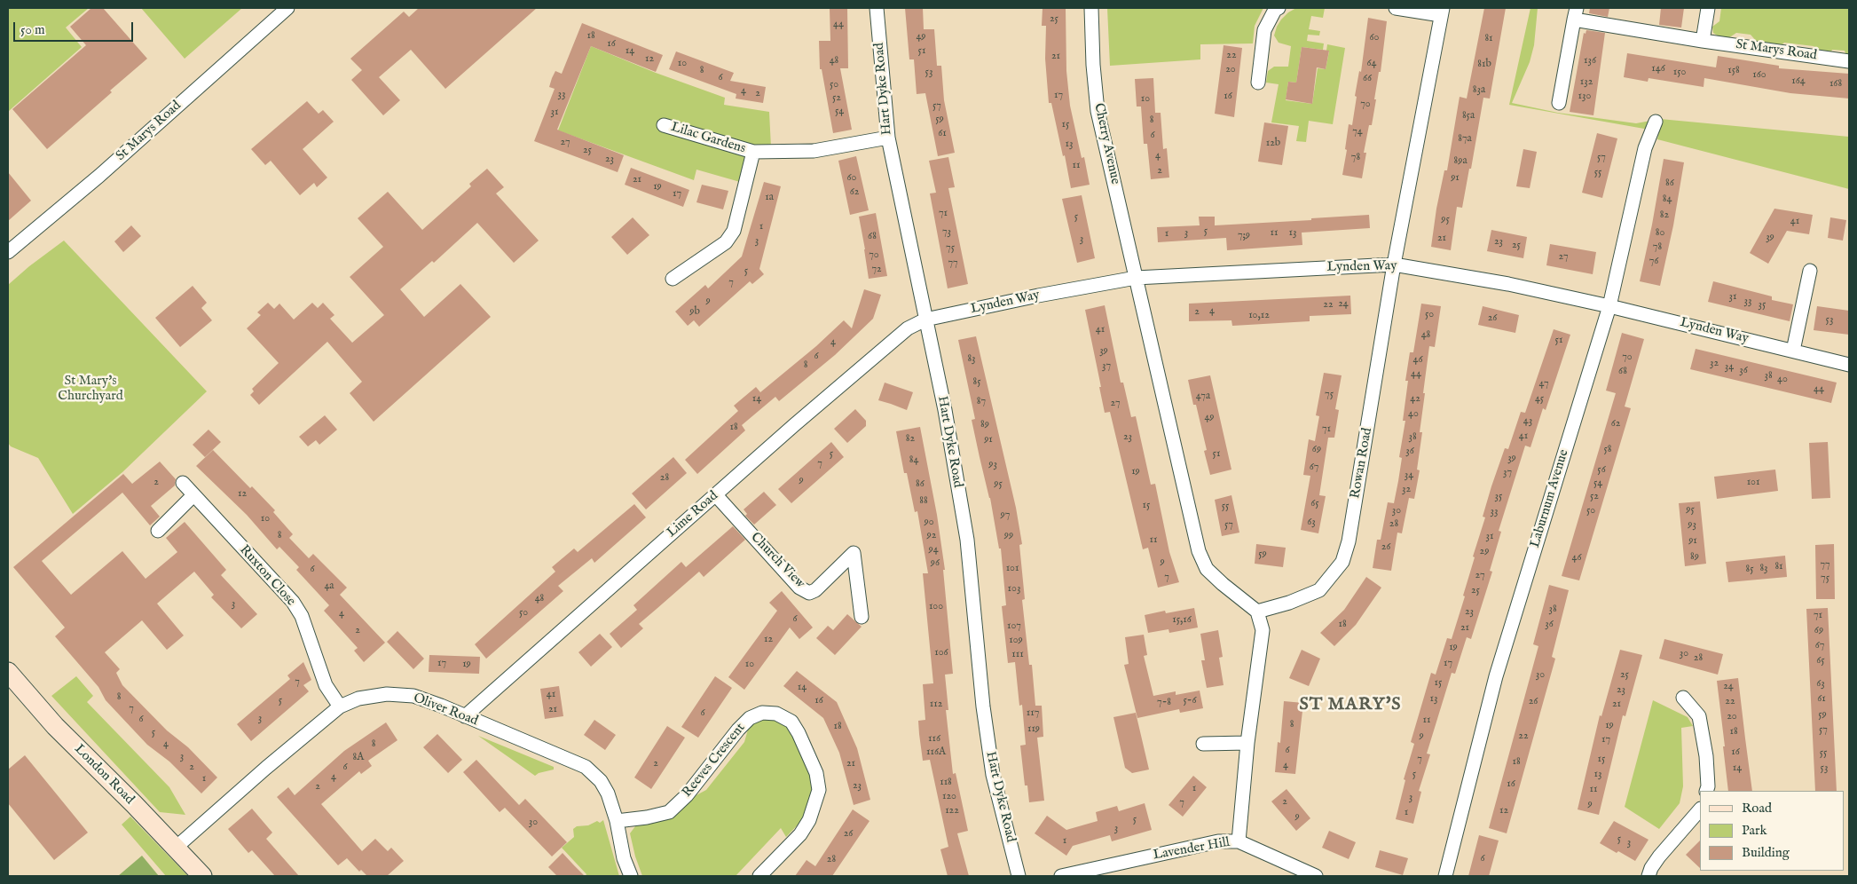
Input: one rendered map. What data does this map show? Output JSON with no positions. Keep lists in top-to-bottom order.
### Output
{
  "streets": {
    "main road": ["London Road"],
    "street": [
      "St Marys Road",
      "Hart Dyke Road",
      "Lilac Gardens",
      "Cherry Avenue",
      "Lynden Way",
      "Rowan Road",
      "Laburnum Avenue",
      "Lime Road",
      "Church View",
      "Ruxton Close",
      "Oliver Road",
      "Reeves Crescent",
      "Lavender Hill"
    ]
  },
  "crossings": [
    ["Hart Dyke Road", "Lilac Gardens"],
    ["Hart Dyke Road", "Lynden Way"],
    ["Hart Dyke Road", "Lime Road"],
    ["Cherry Avenue", "Lynden Way"],
    ["Lynden Way", "Rowan Road"],
    ["Lynden Way", "Laburnum Avenue"],
    ["Lynden Way", "Lime Road"],
    ["Lime Road", "Church View"],
    ["Lime Road", "Oliver Road"],
    ["Ruxton Close", "Oliver Road"],
    ["Oliver Road", "Reeves Crescent"],
    ["Oliver Road", "London Road"]
  ],
  "districts": ["ST MARY'S"],
  "parks": ["St Mary's Churchyard"],
  "house_numbers": [
    "25",
    "44",
    "18",
    "49",
    "60",
    "81",
    "16",
    "14",
    "51",
    "22",
    "21",
    "12",
    "48",
    "136",
    "10",
    "64",
    "81b",
    "146",
    "20",
    "8",
    "158",
    "53",
    "150",
    "160",
    "6",
    "66",
    "164",
    "132",
    "168",
    "50",
    "83a",
    "4",
    "2",
    "33",
    "17",
    "16",
    "130",
    "52",
    "10",
    "70",
    "57",
    "54",
    "31",
    "85a",
    "59",
    "8",
    "15",
    "74",
    "61",
    "6",
    "87a",
    "27",
    "12b",
    "13",
    "25",
    "4",
    "78",
    "57",
    "23",
    "89a",
    "11",
    "2",
    "55",
    "60",
    "91",
    "21",
    "86",
    "19",
    "62",
    "17",
    "1a",
    "84",
    "71",
    "82",
    "5",
    "95",
    "41",
    "1",
    "5",
    "73",
    "3",
    "11",
    "13",
    "80",
    "1",
    "7;9",
    "68",
    "39",
    "21",
    "3",
    "3",
    "23",
    "25",
    "78",
    "75",
    "70",
    "27",
    "76",
    "77",
    "72",
    "5",
    "7",
    "31",
    "9",
    "33",
    "24",
    "22",
    "35",
    "4",
    "9b",
    "2",
    "50",
    "10,12",
    "26",
    "53",
    "41",
    "48",
    "51",
    "4",
    "39",
    "6",
    "70",
    "83",
    "46",
    "32",
    "8",
    "37",
    "34",
    "36",
    "68",
    "44",
    "38",
    "40",
    "85",
    "47",
    "44",
    "75",
    "47a",
    "14",
    "42",
    "45",
    "87",
    "27",
    "40",
    "49",
    "43",
    "62",
    "89",
    "18",
    "71",
    "41",
    "23",
    "38",
    "82",
    "91",
    "69",
    "58",
    "36",
    "5",
    "51",
    "39",
    "84",
    "7",
    "93",
    "67",
    "56",
    "19",
    "37",
    "34",
    "28",
    "9",
    "2",
    "101",
    "54",
    "86",
    "95",
    "32",
    "12",
    "35",
    "52",
    "88",
    "65",
    "15",
    "55",
    "95",
    "30",
    "50",
    "33",
    "97",
    "10",
    "90",
    "63",
    "28",
    "57",
    "93",
    "8",
    "92",
    "99",
    "31",
    "11",
    "91",
    "26",
    "94",
    "29",
    "59",
    "89",
    "46",
    "9",
    "96",
    "77",
    "81",
    "101",
    "83",
    "6",
    "85",
    "27",
    "7",
    "75",
    "4a",
    "103",
    "25",
    "48",
    "3",
    "100",
    "38",
    "23",
    "50",
    "4",
    "71",
    "6",
    "15,16",
    "18",
    "36",
    "107",
    "21",
    "2",
    "69",
    "12",
    "109",
    "67",
    "19",
    "106",
    "30",
    "111",
    "28",
    "65",
    "17",
    "17",
    "19",
    "10",
    "30",
    "25",
    "7",
    "15",
    "63",
    "24",
    "14",
    "23",
    "41",
    "8",
    "13",
    "61",
    "5",
    "16",
    "5-6",
    "26",
    "22",
    "7-8",
    "112",
    "21",
    "7",
    "21",
    "6",
    "117",
    "59",
    "20",
    "3",
    "6",
    "11",
    "8",
    "19",
    "18",
    "119",
    "57",
    "18",
    "5",
    "9",
    "22",
    "116",
    "17",
    "4",
    "8",
    "6",
    "116A",
    "16",
    "55",
    "3",
    "8A",
    "7",
    "15",
    "18",
    "2",
    "21",
    "4",
    "2",
    "6",
    "14",
    "53",
    "5",
    "13",
    "4",
    "1",
    "118",
    "16",
    "23",
    "2",
    "1",
    "11",
    "120",
    "3",
    "2",
    "7",
    "9",
    "122",
    "12",
    "1",
    "9",
    "5",
    "30",
    "3",
    "26",
    "5",
    "1",
    "3",
    "6",
    "28"
  ],
  "legend": ["Road", "Park", "Building"],
  "scale_bar": "50 m"
}
